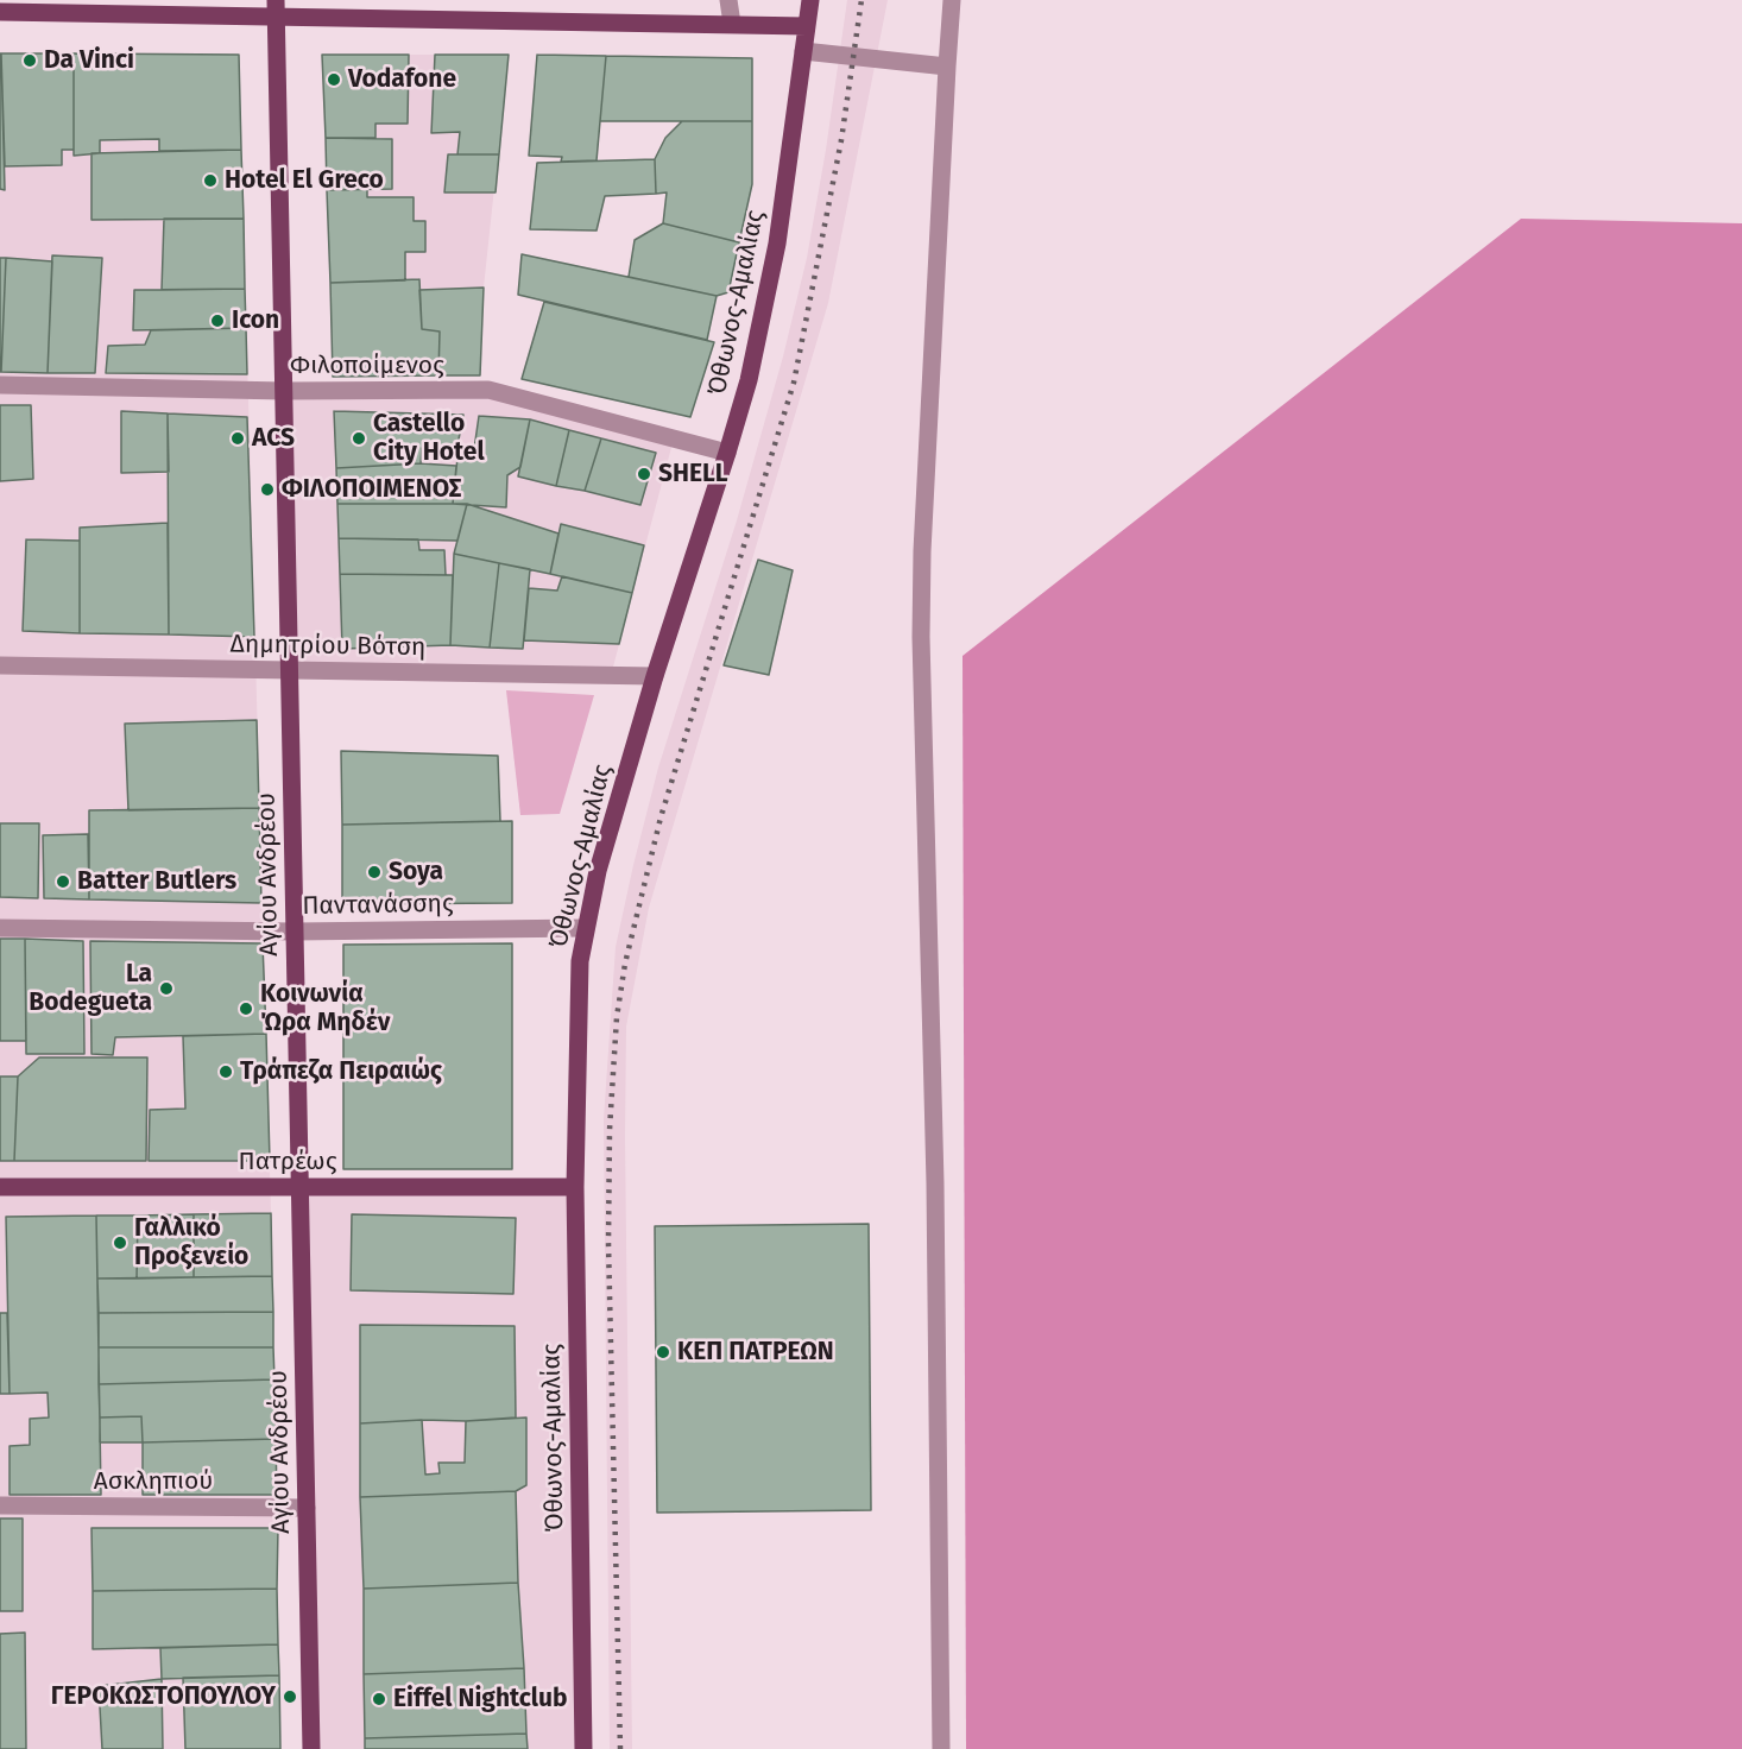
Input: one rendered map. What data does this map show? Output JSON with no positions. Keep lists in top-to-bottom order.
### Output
{
  "streets": {
    "main road": ["Όθωνος-Αμαλίας", "Αγίου Ανδρέου", "Πατρέως"],
    "street": [
      "Φιλοποίμενος",
      "Δημητρίου Βότση",
      "Παντανάσσης",
      "Ασκληπιού"
    ]
  },
  "crossings": [
    ["Όθωνος-Αμαλίας", "Φιλοποίμενος"],
    ["Όθωνος-Αμαλίας", "Δημητρίου Βότση"],
    ["Όθωνος-Αμαλίας", "Παντανάσσης"],
    ["Όθωνος-Αμαλίας", "Πατρέως"],
    ["Φιλοποίμενος", "Αγίου Ανδρέου"],
    ["Δημητρίου Βότση", "Αγίου Ανδρέου"],
    ["Αγίου Ανδρέου", "Παντανάσσης"],
    ["Αγίου Ανδρέου", "Πατρέως"],
    ["Αγίου Ανδρέου", "Ασκληπιού"]
  ],
  "places": [
    "Da Vinci",
    "Vodafone",
    "Hotel El Greco",
    "Icon",
    "ACS",
    "Castello City Hotel",
    "SHELL",
    "ΦΙΛΟΠΟΙΜΕΝΟΣ",
    "Soya",
    "Batter Butlers",
    "La Bodegueta",
    "Κοινωνία Ώρα Μηδέν",
    "Τράπεζα Πειραιώς",
    "Γαλλικό Προξενείο",
    "ΚΕΠ ΠΑΤΡΕΩΝ",
    "ΓΕΡΟΚΩΣΤΟΠΟΥΛΟΥ",
    "Eiffel Nightclub"
  ]
}
